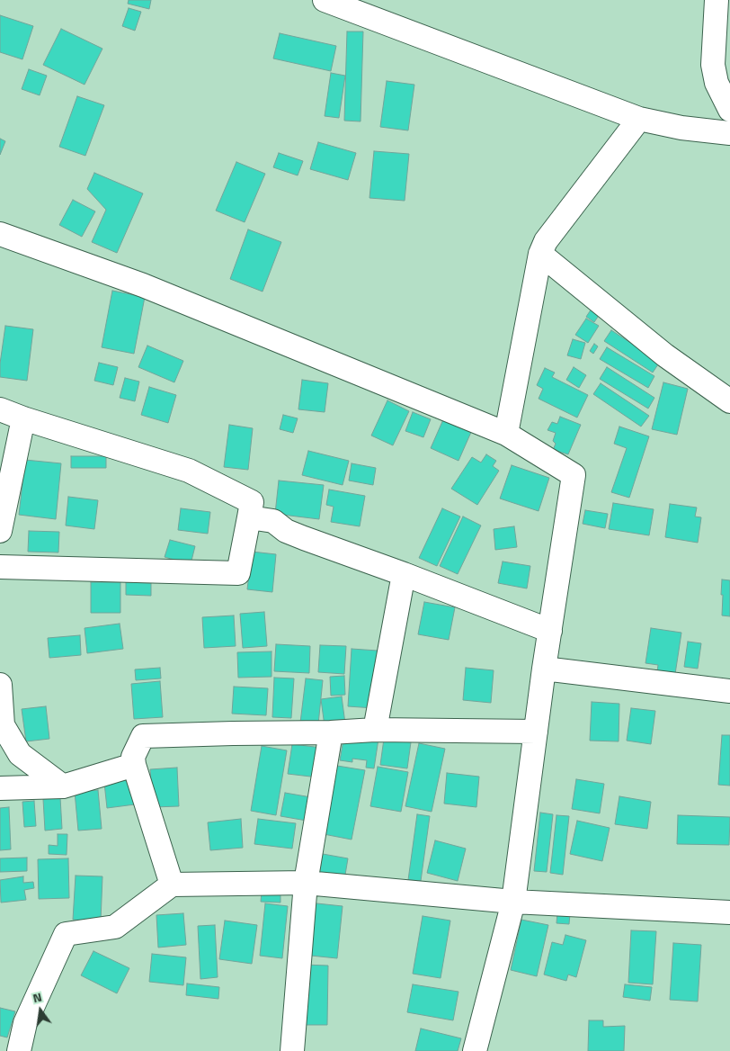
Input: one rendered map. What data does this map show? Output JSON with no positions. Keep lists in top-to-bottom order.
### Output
{
  "north": "top"
}
